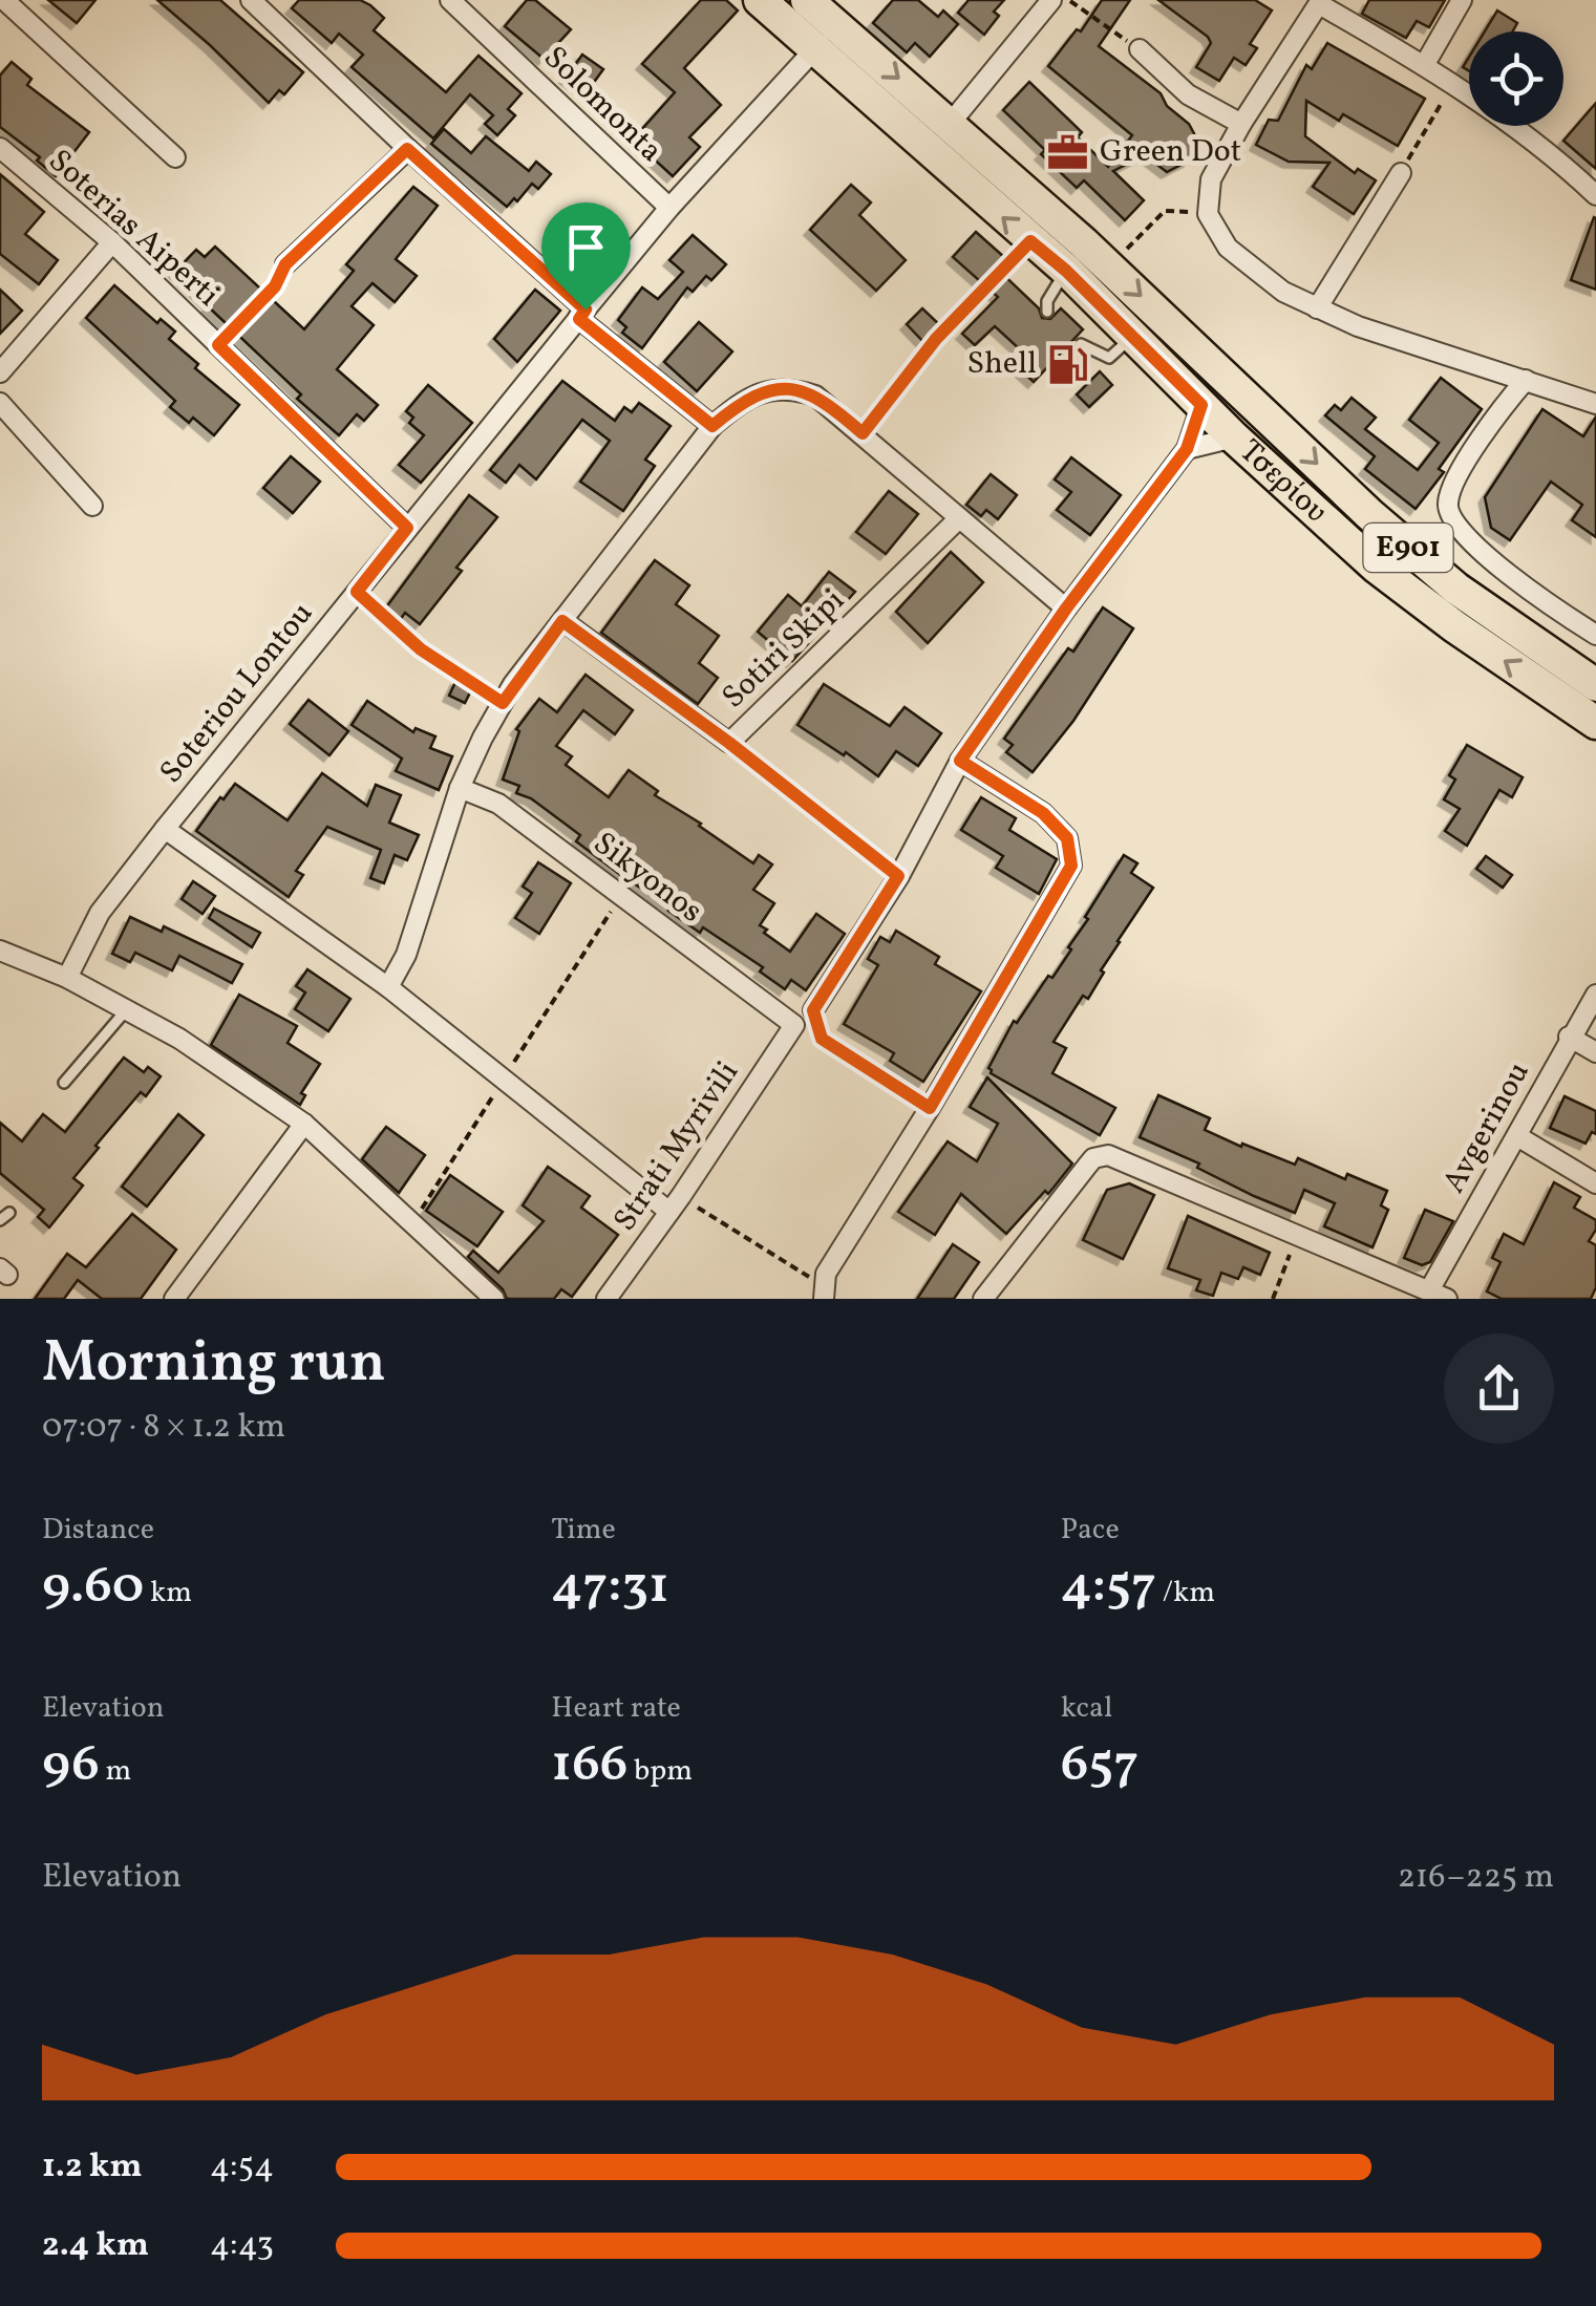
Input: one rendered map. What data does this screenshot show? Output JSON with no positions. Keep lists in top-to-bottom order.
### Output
{
  "streets": {
    "main road": ["Τσερίου", "E901"],
    "street": [
      "Solomonta",
      "Soterias Aiperti",
      "Sotiri Skipi",
      "Soteriou Lontou",
      "Sikyonos",
      "Avgerinou",
      "Strati Myrivili"
    ]
  },
  "crossings": [
    ["Solomonta", "Soteriou Lontou"],
    ["Soterias Aiperti", "Soteriou Lontou"],
    ["Τσερίου", "Soteriou Lontou"],
    ["Sikyonos", "Strati Myrivili"]
  ],
  "places": {
    "office": ["Green Dot"],
    "fuel station": ["Shell"]
  },
  "page": {
    "heading": ["Morning run", "07:07 · 8 × 1.2 km"],
    "stats": [
      ["Distance", "9.60 km"],
      ["Time", "47:31"],
      ["Pace", "4:57 /km"],
      ["Elevation", "96 m"],
      ["Heart rate", "166 bpm"],
      ["kcal", "657"]
    ],
    "chart": ["Elevation", "216–225 m"],
    "list": [
      {
        "name": "1.2 km",
        "note": "4:54"
      },
      {
        "name": "2.4 km",
        "note": "4:43"
      }
    ]
  }
}
